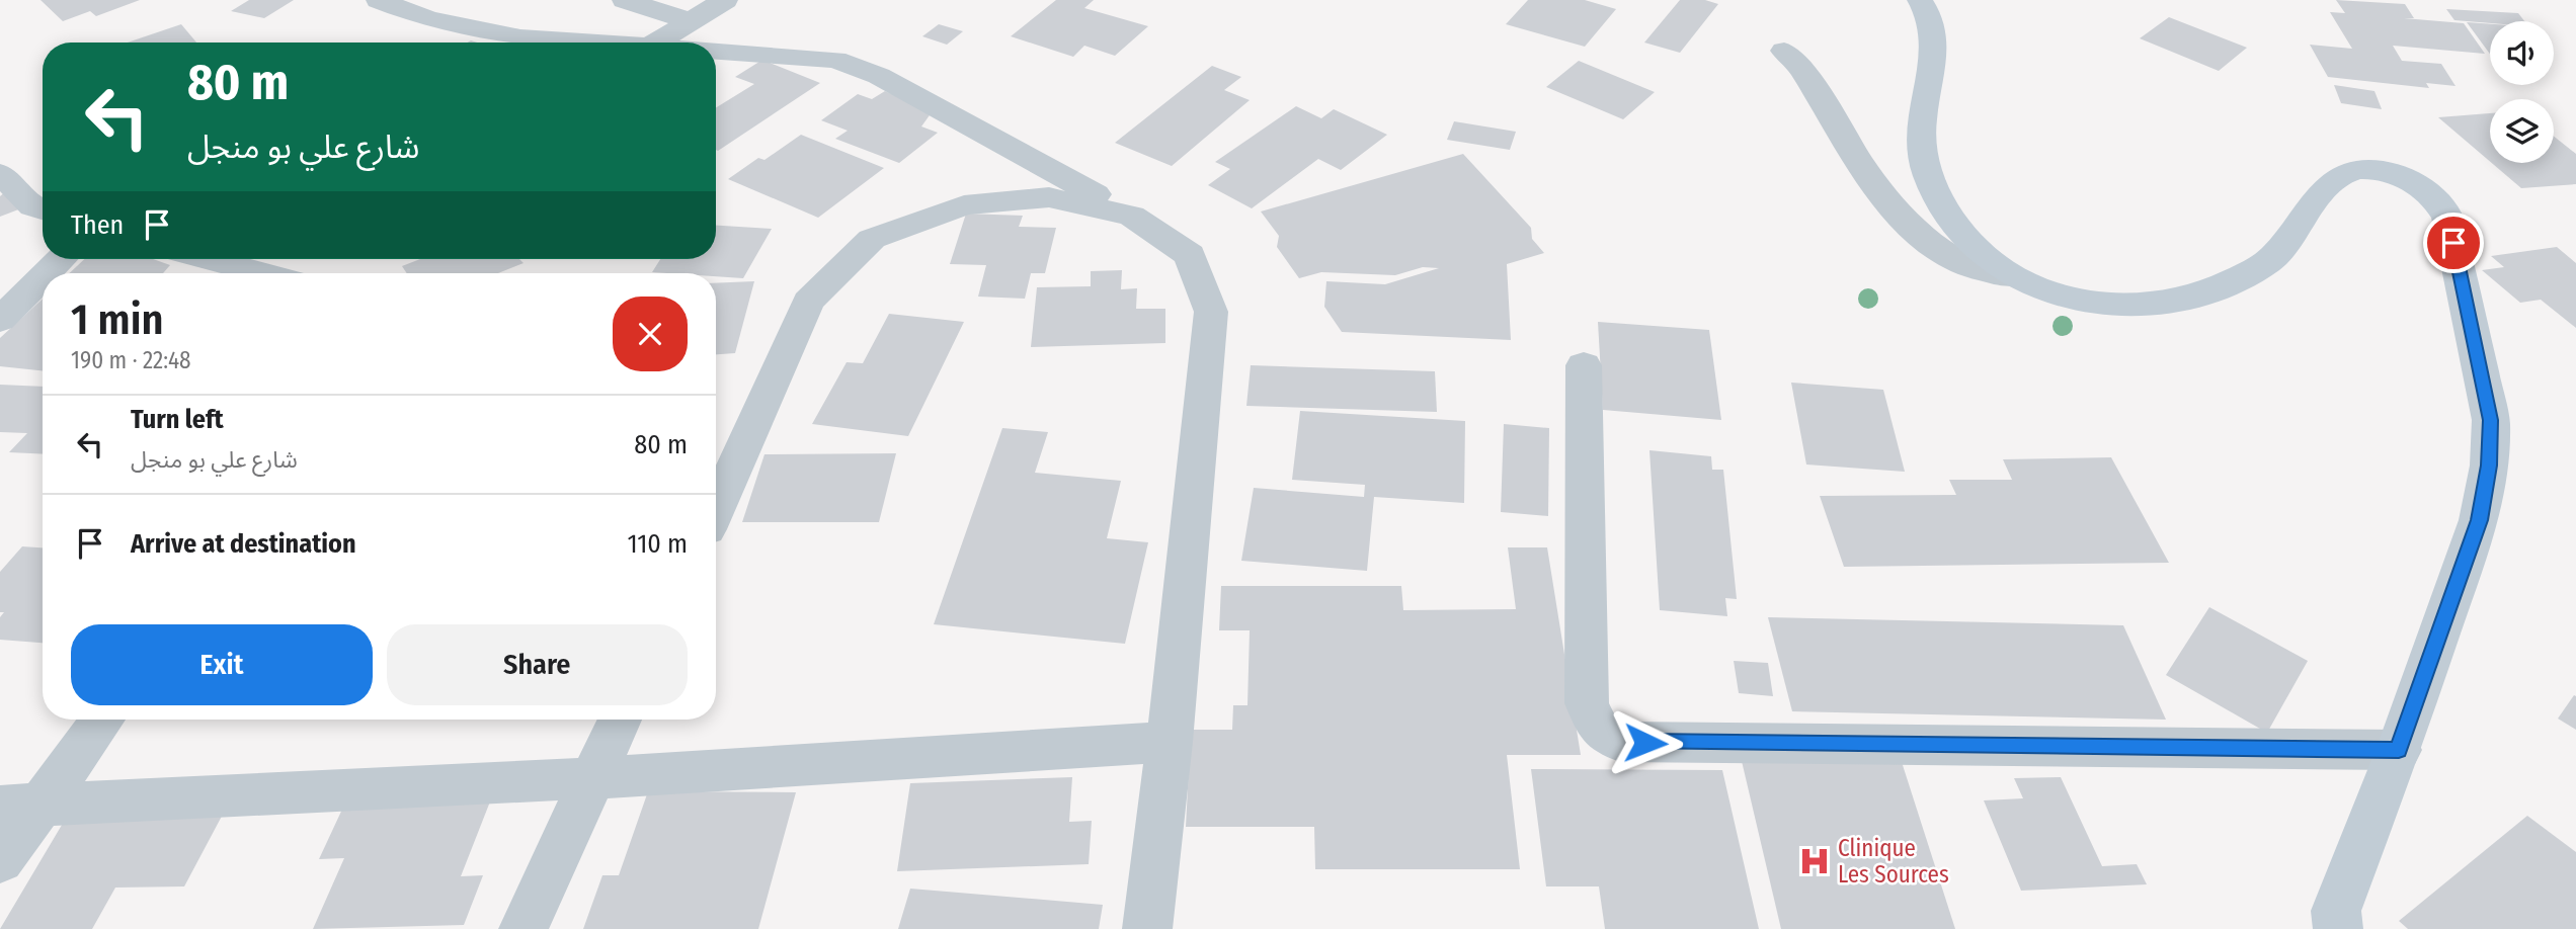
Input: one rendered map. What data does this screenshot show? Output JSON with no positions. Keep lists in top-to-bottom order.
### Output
{
  "places": {
    "hospital": ["Clinique Les Sources"]
  },
  "page": {
    "turn": ["80 m", "شارع علي بو منجل"],
    "then": "Then",
    "heading": ["1 min", "190 m · 22:48"],
    "list": [
      {
        "name": "Turn left",
        "note": "شارع علي بو منجل",
        "value": "80 m"
      },
      {
        "name": "Arrive at destination",
        "value": "110 m"
      }
    ],
    "buttons": ["Exit", "Share"]
  }
}
